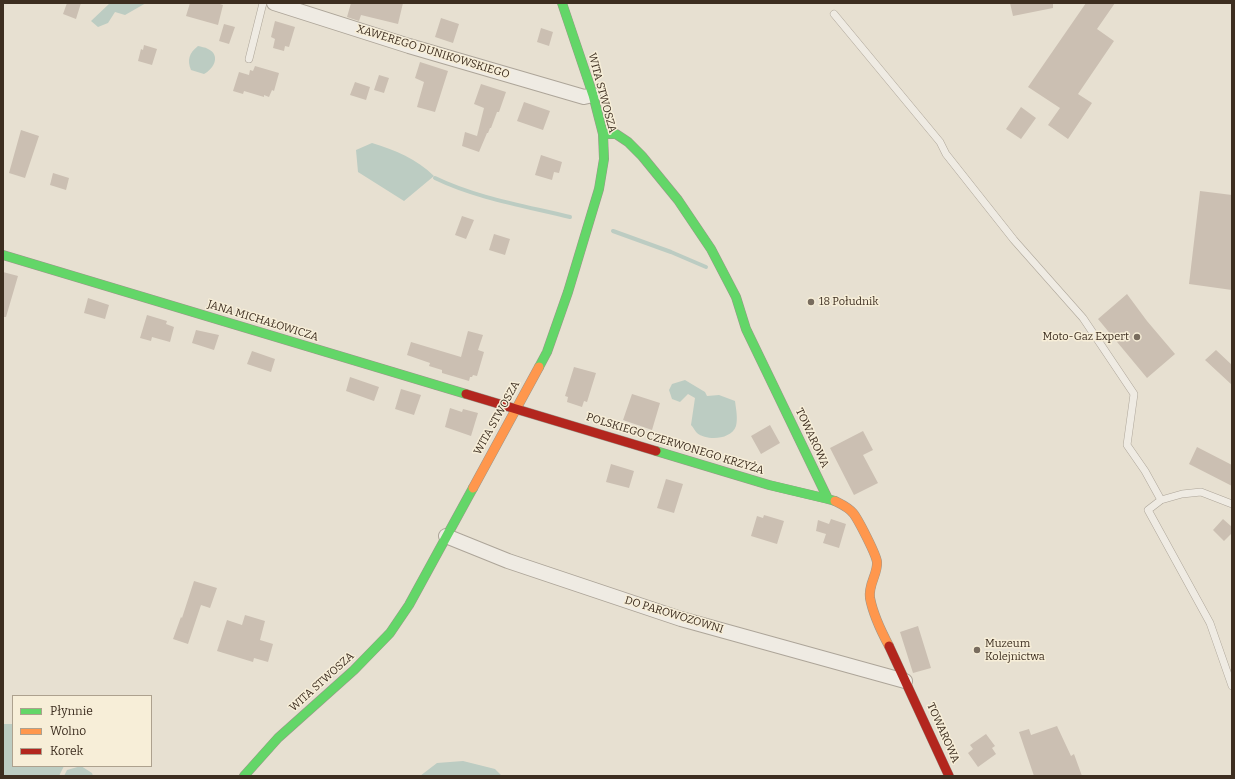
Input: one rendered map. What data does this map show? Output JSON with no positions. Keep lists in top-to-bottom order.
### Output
{
  "streets": {
    "street": [
      "XAWEREGO DUNIKOWSKIEGO",
      "WITA STWOSZA",
      "JANA MICHAŁOWICZA",
      "TOWAROWA",
      "POLSKIEGO CZERWONEGO KRZYŻA",
      "DO PAROWOZOWNI"
    ]
  },
  "crossings": [
    ["XAWEREGO DUNIKOWSKIEGO", "WITA STWOSZA"],
    ["WITA STWOSZA", "JANA MICHAŁOWICZA"],
    ["WITA STWOSZA", "TOWAROWA"],
    ["WITA STWOSZA", "POLSKIEGO CZERWONEGO KRZYŻA"],
    ["WITA STWOSZA", "DO PAROWOZOWNI"],
    ["JANA MICHAŁOWICZA", "POLSKIEGO CZERWONEGO KRZYŻA"],
    ["TOWAROWA", "POLSKIEGO CZERWONEGO KRZYŻA"],
    ["TOWAROWA", "DO PAROWOZOWNI"]
  ],
  "places": ["18 Południk", "Moto-Gaz Expert", "Muzeum Kolejnictwa"],
  "legend": ["Płynnie", "Wolno", "Korek"]
}
